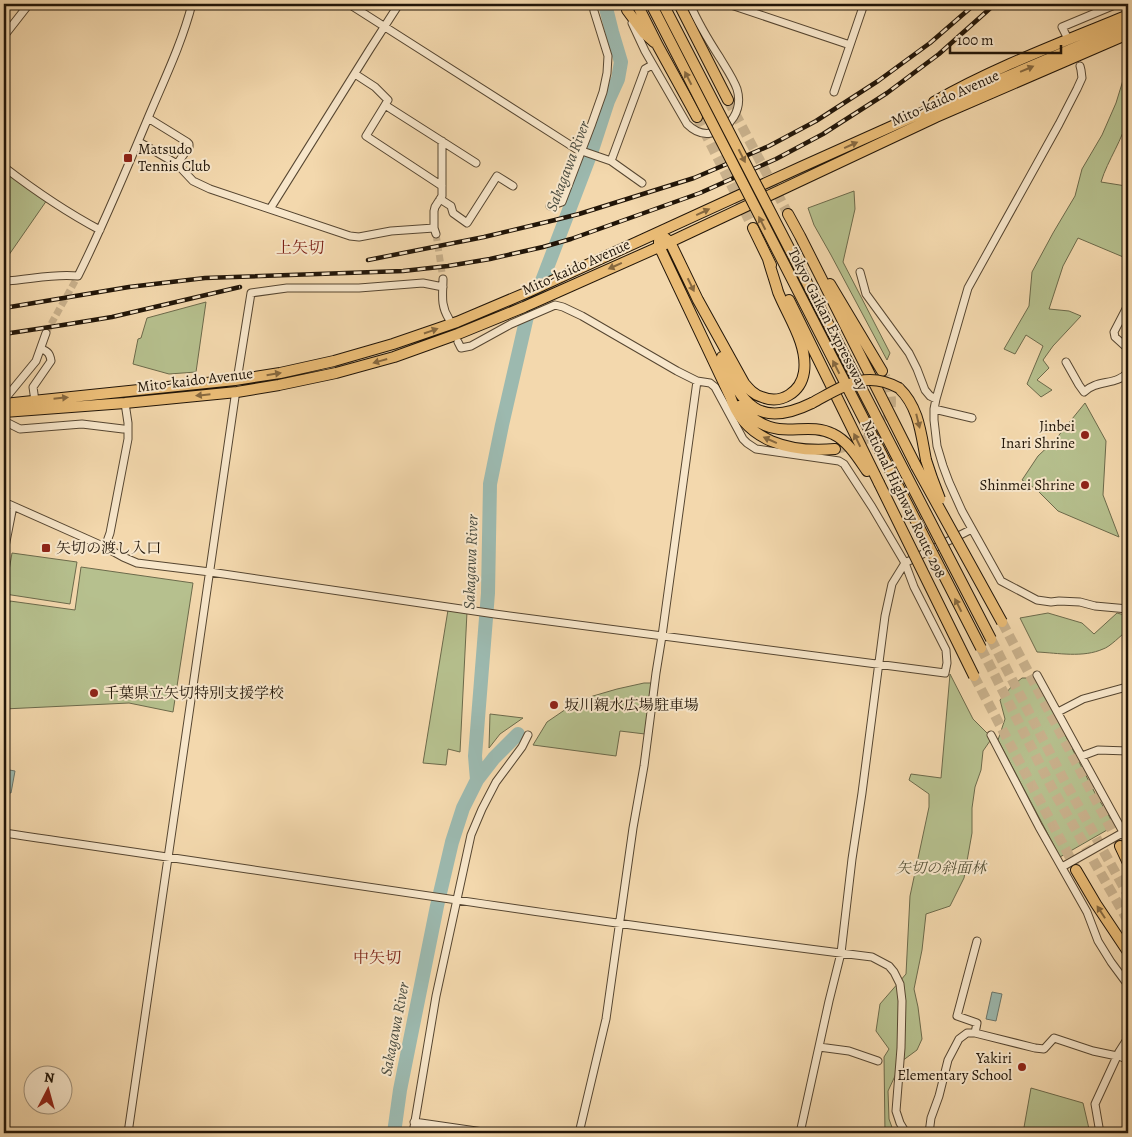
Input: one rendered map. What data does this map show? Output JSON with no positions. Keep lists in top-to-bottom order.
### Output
{
  "streets": {
    "highway": ["Mito-kaido Avenue", "Tokyo Gaikan Expressway", "National Highway Route 298"]
  },
  "districts": ["上矢切", "中矢切"],
  "water": ["Sakagawa River"],
  "parks": ["矢切の斜面林"],
  "places": {
    "transit": ["Matsudo Tennis Club", "矢切の渡し入口"],
    "other": [
      "Jinbei Inari Shrine",
      "Shinmei Shrine",
      "千葉県立矢切特別支援学校",
      "坂川親水広場駐車場",
      "Yakiri Elementary School"
    ]
  },
  "scale_bar": "100 m",
  "north": "top"
}
